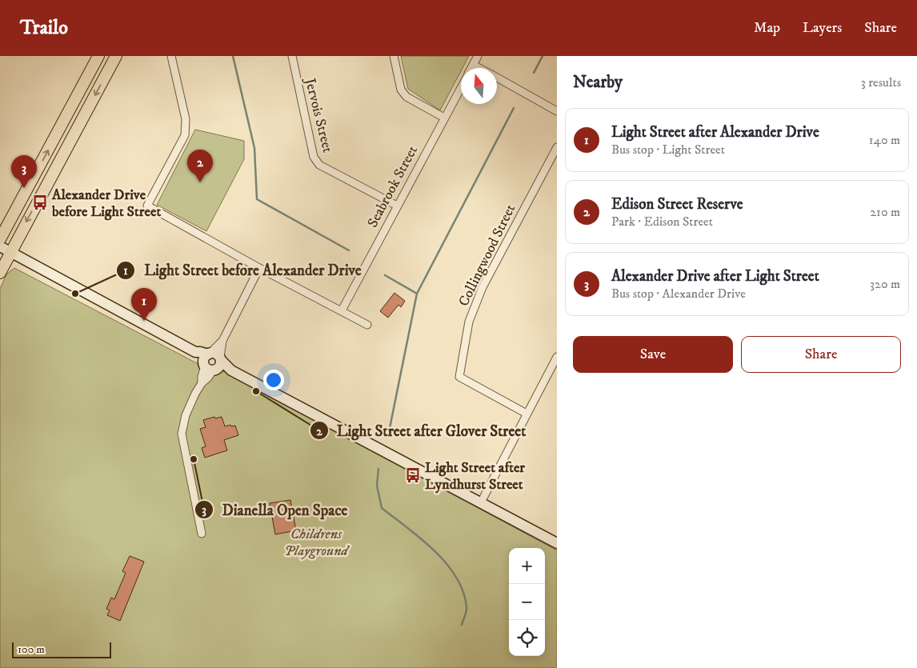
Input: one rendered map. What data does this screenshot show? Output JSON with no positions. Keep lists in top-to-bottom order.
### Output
{
  "streets": {
    "street": ["Jervois Street", "Seabrook Street", "Collingwood Street"]
  },
  "crossings": [
    ["Jervois Street", "Seabrook Street"]
  ],
  "parks": ["Childrens Playground"],
  "places": {
    "bus stop": ["Alexander Drive before Light Street", "Light Street after Lyndhurst Street"],
    "other": ["Light Street before Alexander Drive", "Light Street after Glover Street", "Dianella Open Space"]
  },
  "scale_bar": "100 m",
  "north": "top",
  "page": {
    "header": "Trailo",
    "nav": ["Map", "Layers", "Share"],
    "heading": ["Nearby", "3 results"],
    "list": [
      {
        "mark": "1",
        "name": "Light Street after Alexander Drive",
        "note": "Bus stop · Light Street",
        "value": "140 m"
      },
      {
        "mark": "2",
        "name": "Edison Street Reserve",
        "note": "Park · Edison Street",
        "value": "210 m"
      },
      {
        "mark": "3",
        "name": "Alexander Drive after Light Street",
        "note": "Bus stop · Alexander Drive",
        "value": "320 m"
      }
    ],
    "pins": ["2", "3", "1"],
    "buttons": ["Save", "Share"],
    "map_buttons": ["+", "−"],
    "scale": "100 m"
  }
}
